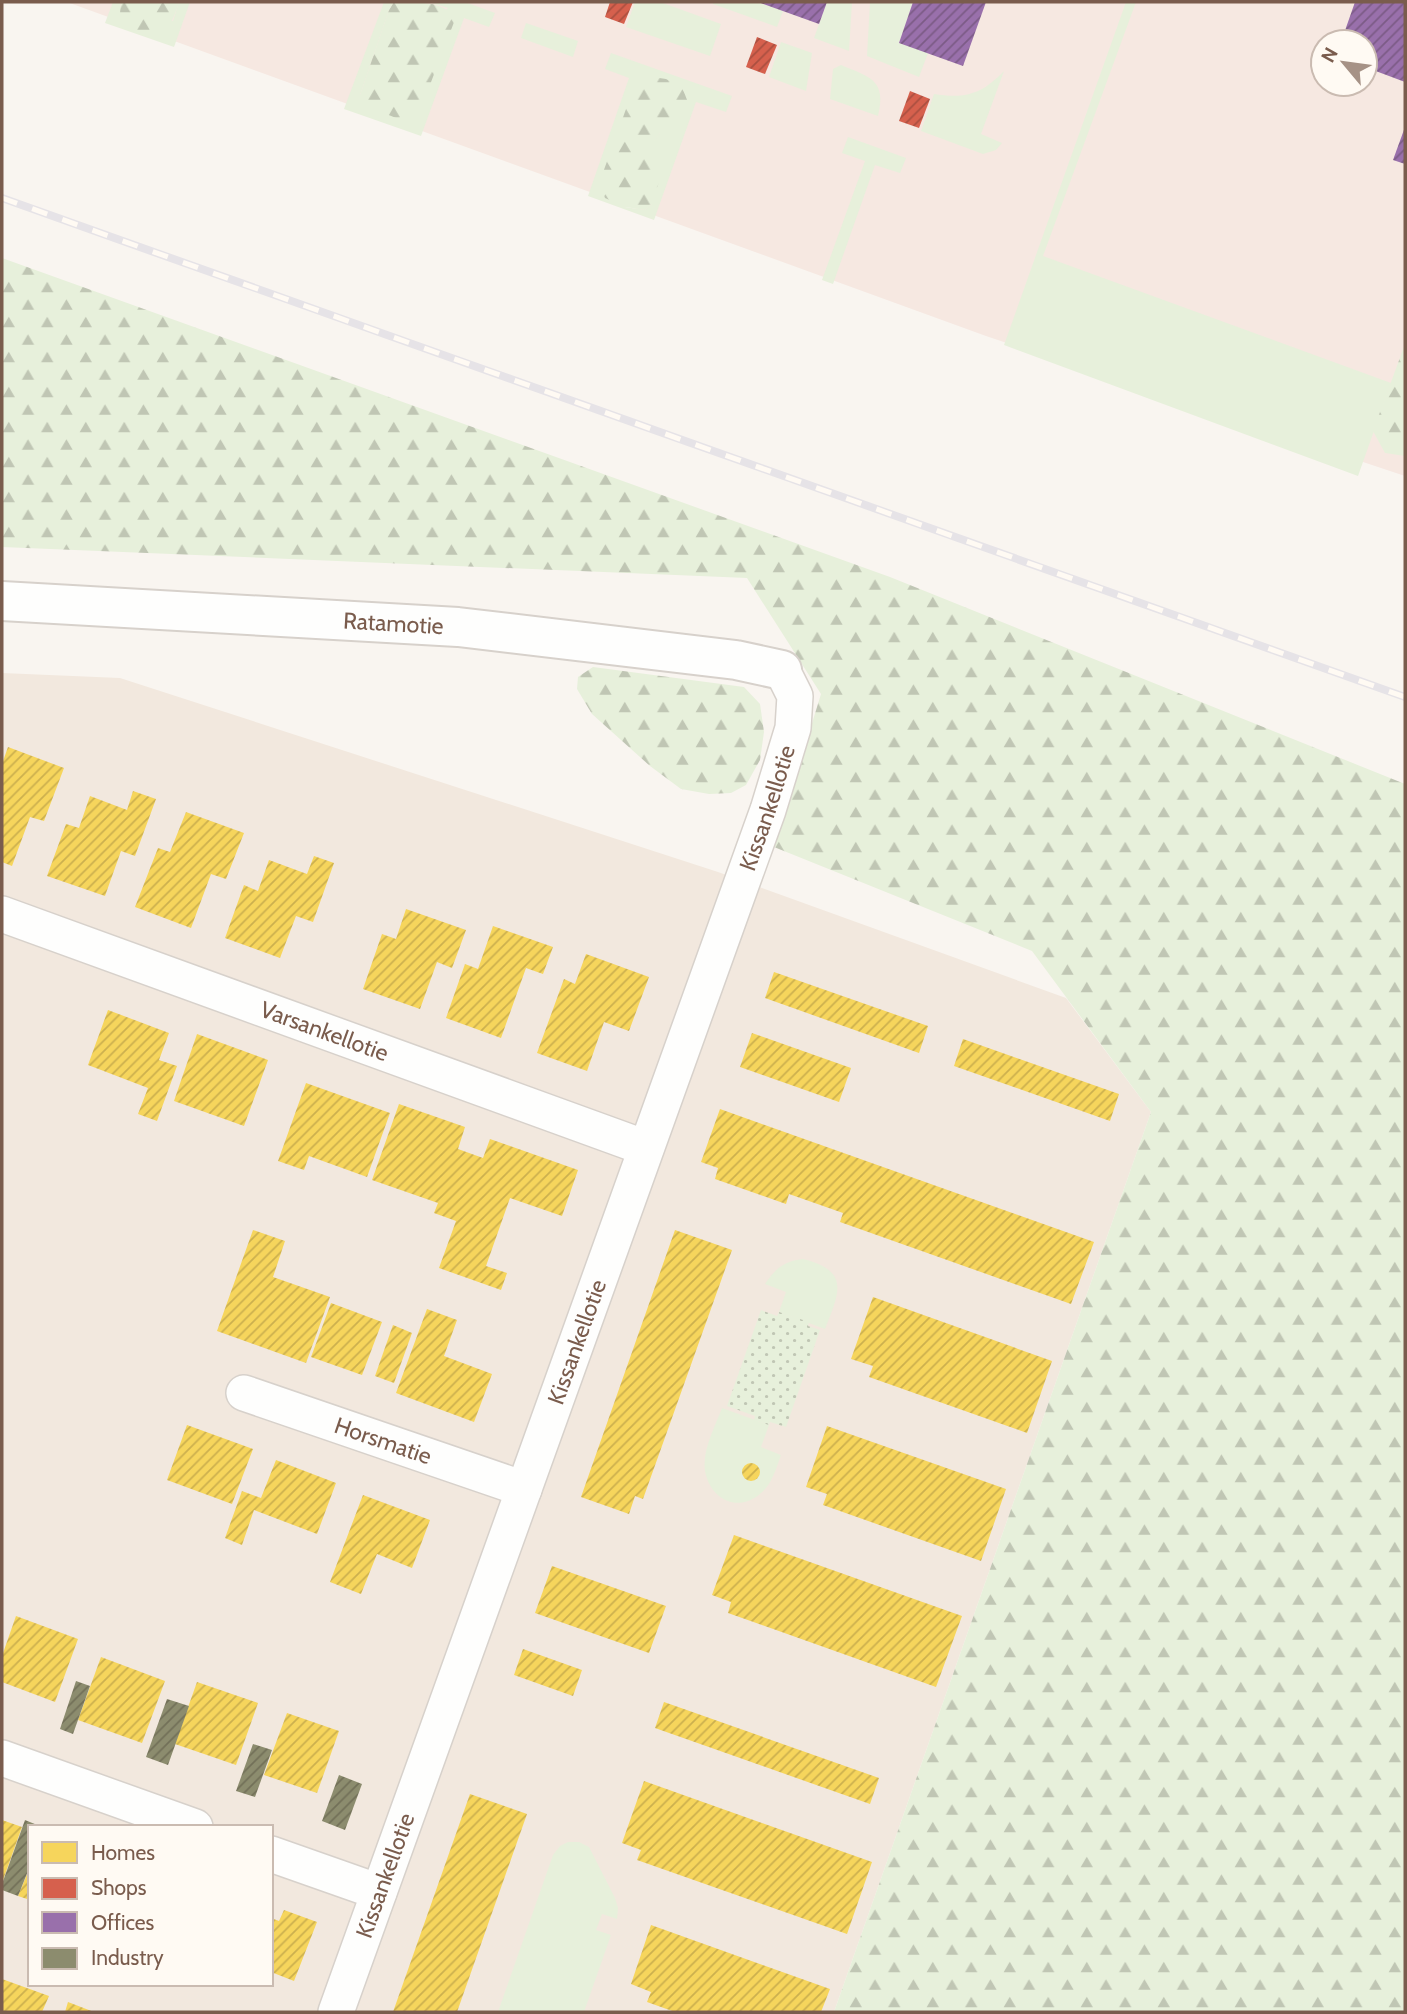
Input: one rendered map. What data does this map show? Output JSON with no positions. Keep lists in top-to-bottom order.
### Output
{
  "streets": {
    "street": [
      "Ratamotie",
      "Kissankellotie",
      "Varsankellotie",
      "Horsmatie"
    ]
  },
  "crossings": [
    ["Ratamotie", "Kissankellotie"],
    ["Kissankellotie", "Varsankellotie"],
    ["Kissankellotie", "Horsmatie"]
  ],
  "legend": [
    "Homes",
    "Shops",
    "Offices",
    "Industry"
  ],
  "north": "top left"
}
